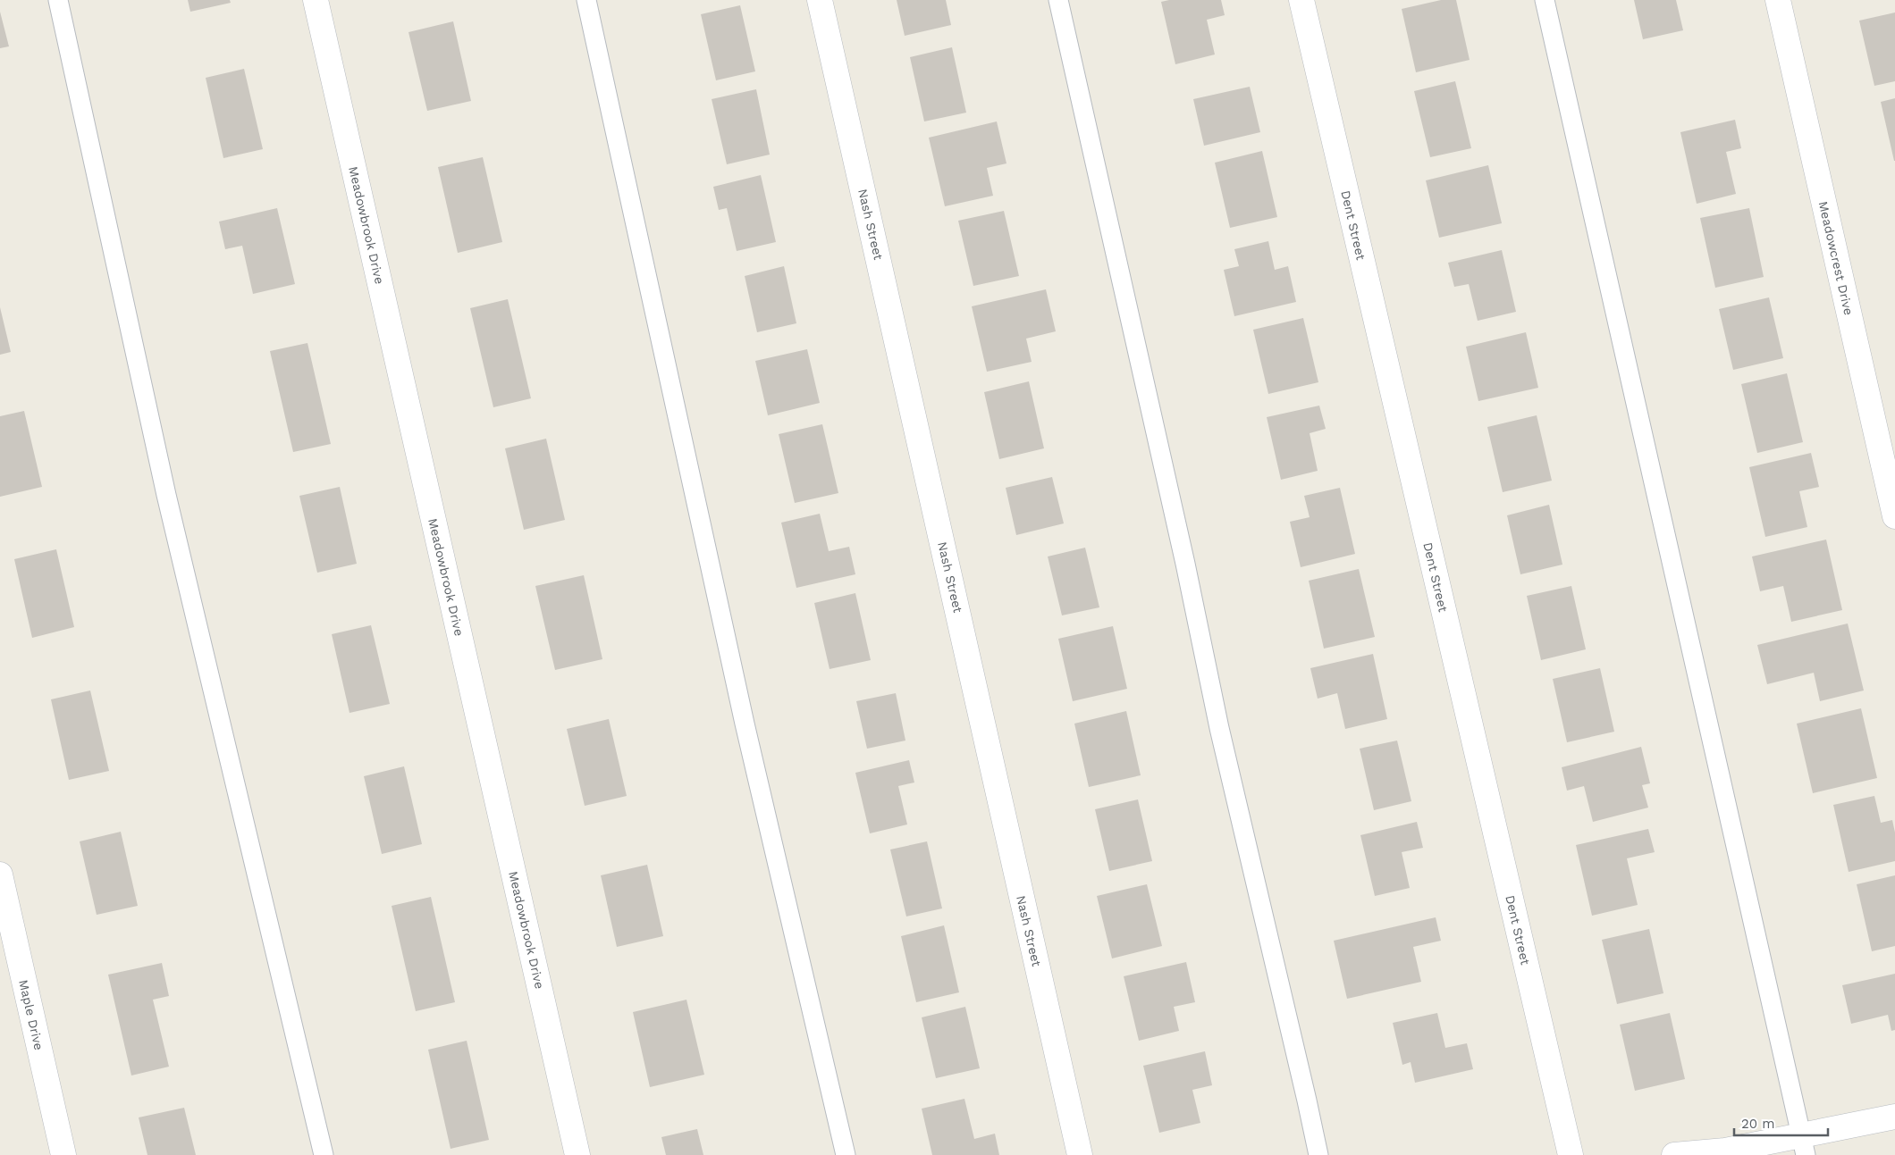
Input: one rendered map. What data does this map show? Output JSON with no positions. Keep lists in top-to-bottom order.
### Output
{
  "streets": {
    "street": [
      "Nash Street",
      "Meadowbrook Drive",
      "Dent Street",
      "Meadowcrest Drive",
      "Maple Drive"
    ]
  },
  "scale_bar": "20 m"
}
